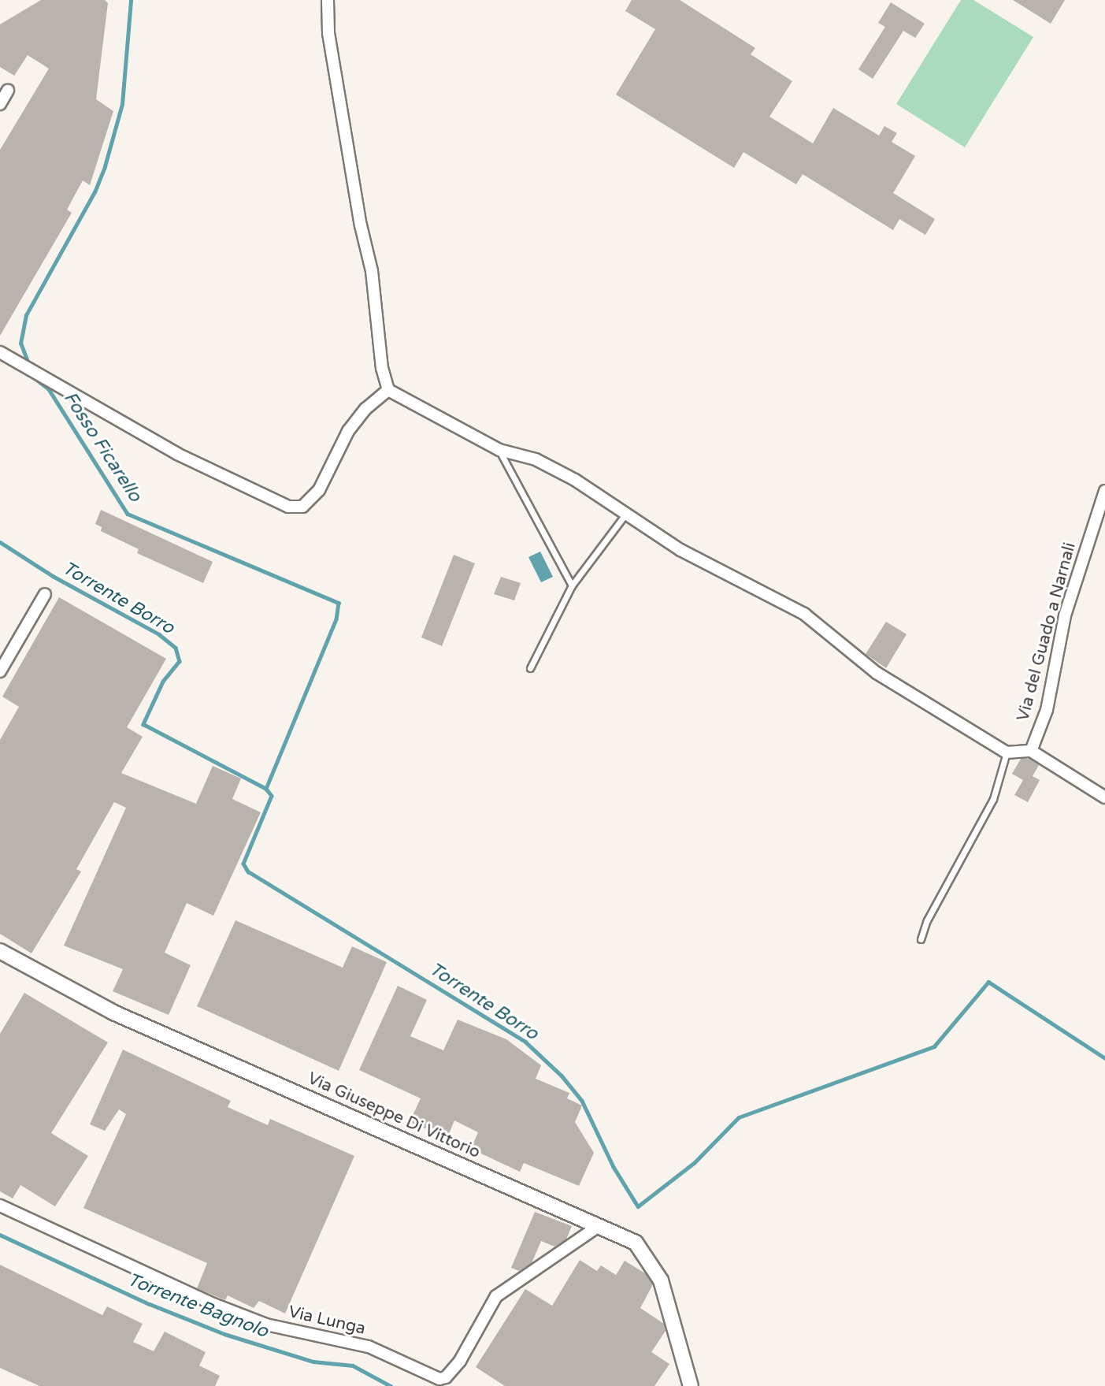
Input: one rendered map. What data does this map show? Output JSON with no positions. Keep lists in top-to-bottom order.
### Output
{
  "streets": {
    "street": ["Via del Guado a Narnali", "Via Giuseppe Di Vittorio", "Via Lunga"]
  },
  "crossings": [
    ["Via Giuseppe Di Vittorio", "Via Lunga"]
  ],
  "water": ["Fosso Ficarello", "Torrente Borro", "Torrente Bagnolo"]
}
